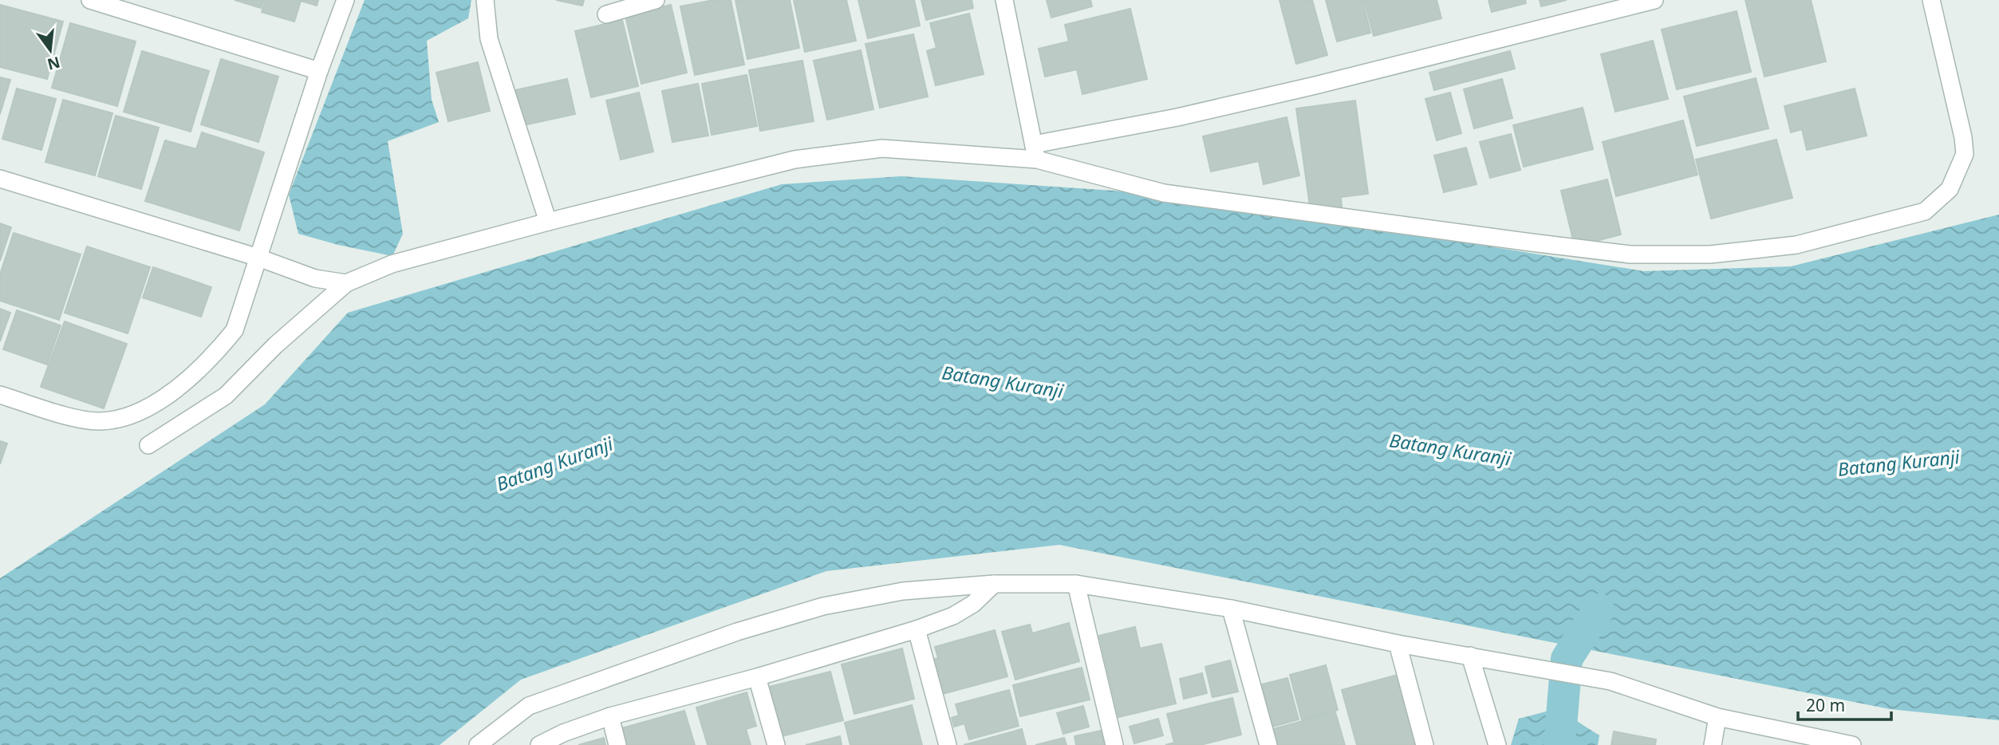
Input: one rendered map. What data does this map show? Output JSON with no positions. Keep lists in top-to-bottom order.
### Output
{
  "water": ["Batang Kuranji"],
  "scale_bar": "20 m",
  "north": "bottom"
}
